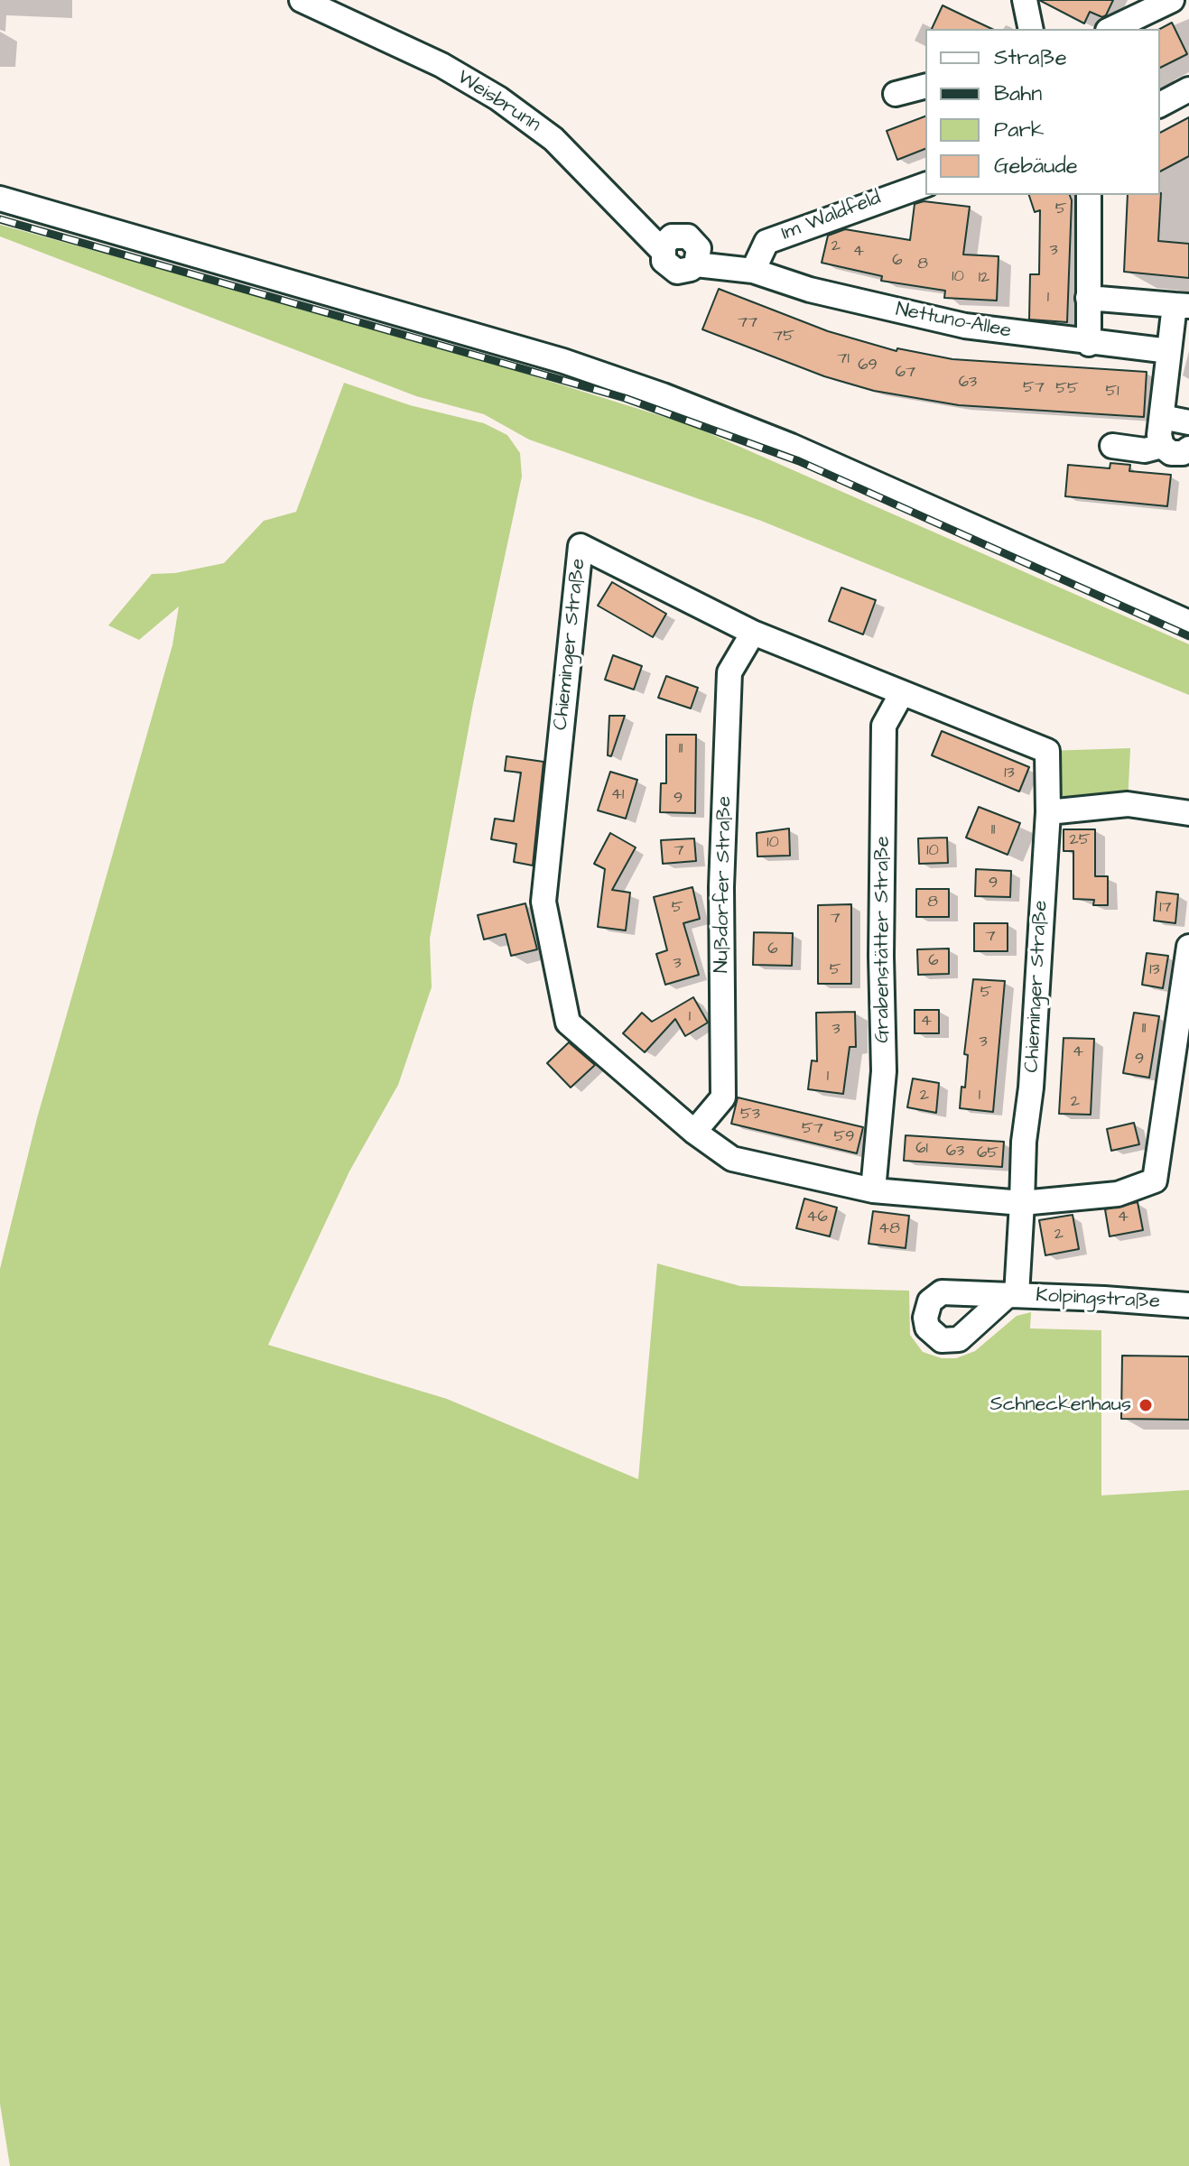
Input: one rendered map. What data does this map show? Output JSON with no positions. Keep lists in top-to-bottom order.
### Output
{
  "streets": {
    "street": [
      "Weisbrunn",
      "Im Waldfeld",
      "Nettuno-Allee",
      "Chieminger Straße",
      "Nußdorfer Straße",
      "Grabenstätter Straße",
      "Kolpingstraße"
    ]
  },
  "crossings": [
    ["Weisbrunn", "Nettuno-Allee"],
    ["Im Waldfeld", "Nettuno-Allee"],
    ["Chieminger Straße", "Nußdorfer Straße"],
    ["Chieminger Straße", "Grabenstätter Straße"],
    ["Chieminger Straße", "Kolpingstraße"]
  ],
  "places": ["Schneckenhaus"],
  "house_numbers": [
    "5",
    "2",
    "3",
    "4",
    "6",
    "8",
    "10",
    "12",
    "1",
    "77",
    "75",
    "71",
    "69",
    "67",
    "63",
    "57",
    "55",
    "51",
    "11",
    "13",
    "41",
    "9",
    "11",
    "25",
    "10",
    "7",
    "10",
    "9",
    "8",
    "5",
    "17",
    "7",
    "7",
    "6",
    "6",
    "3",
    "5",
    "13",
    "5",
    "1",
    "4",
    "11",
    "3",
    "3",
    "4",
    "9",
    "1",
    "2",
    "1",
    "2",
    "53",
    "57",
    "59",
    "61",
    "63",
    "65",
    "46",
    "4",
    "48",
    "2"
  ],
  "legend": [
    "Straße",
    "Bahn",
    "Park",
    "Gebäude"
  ]
}
